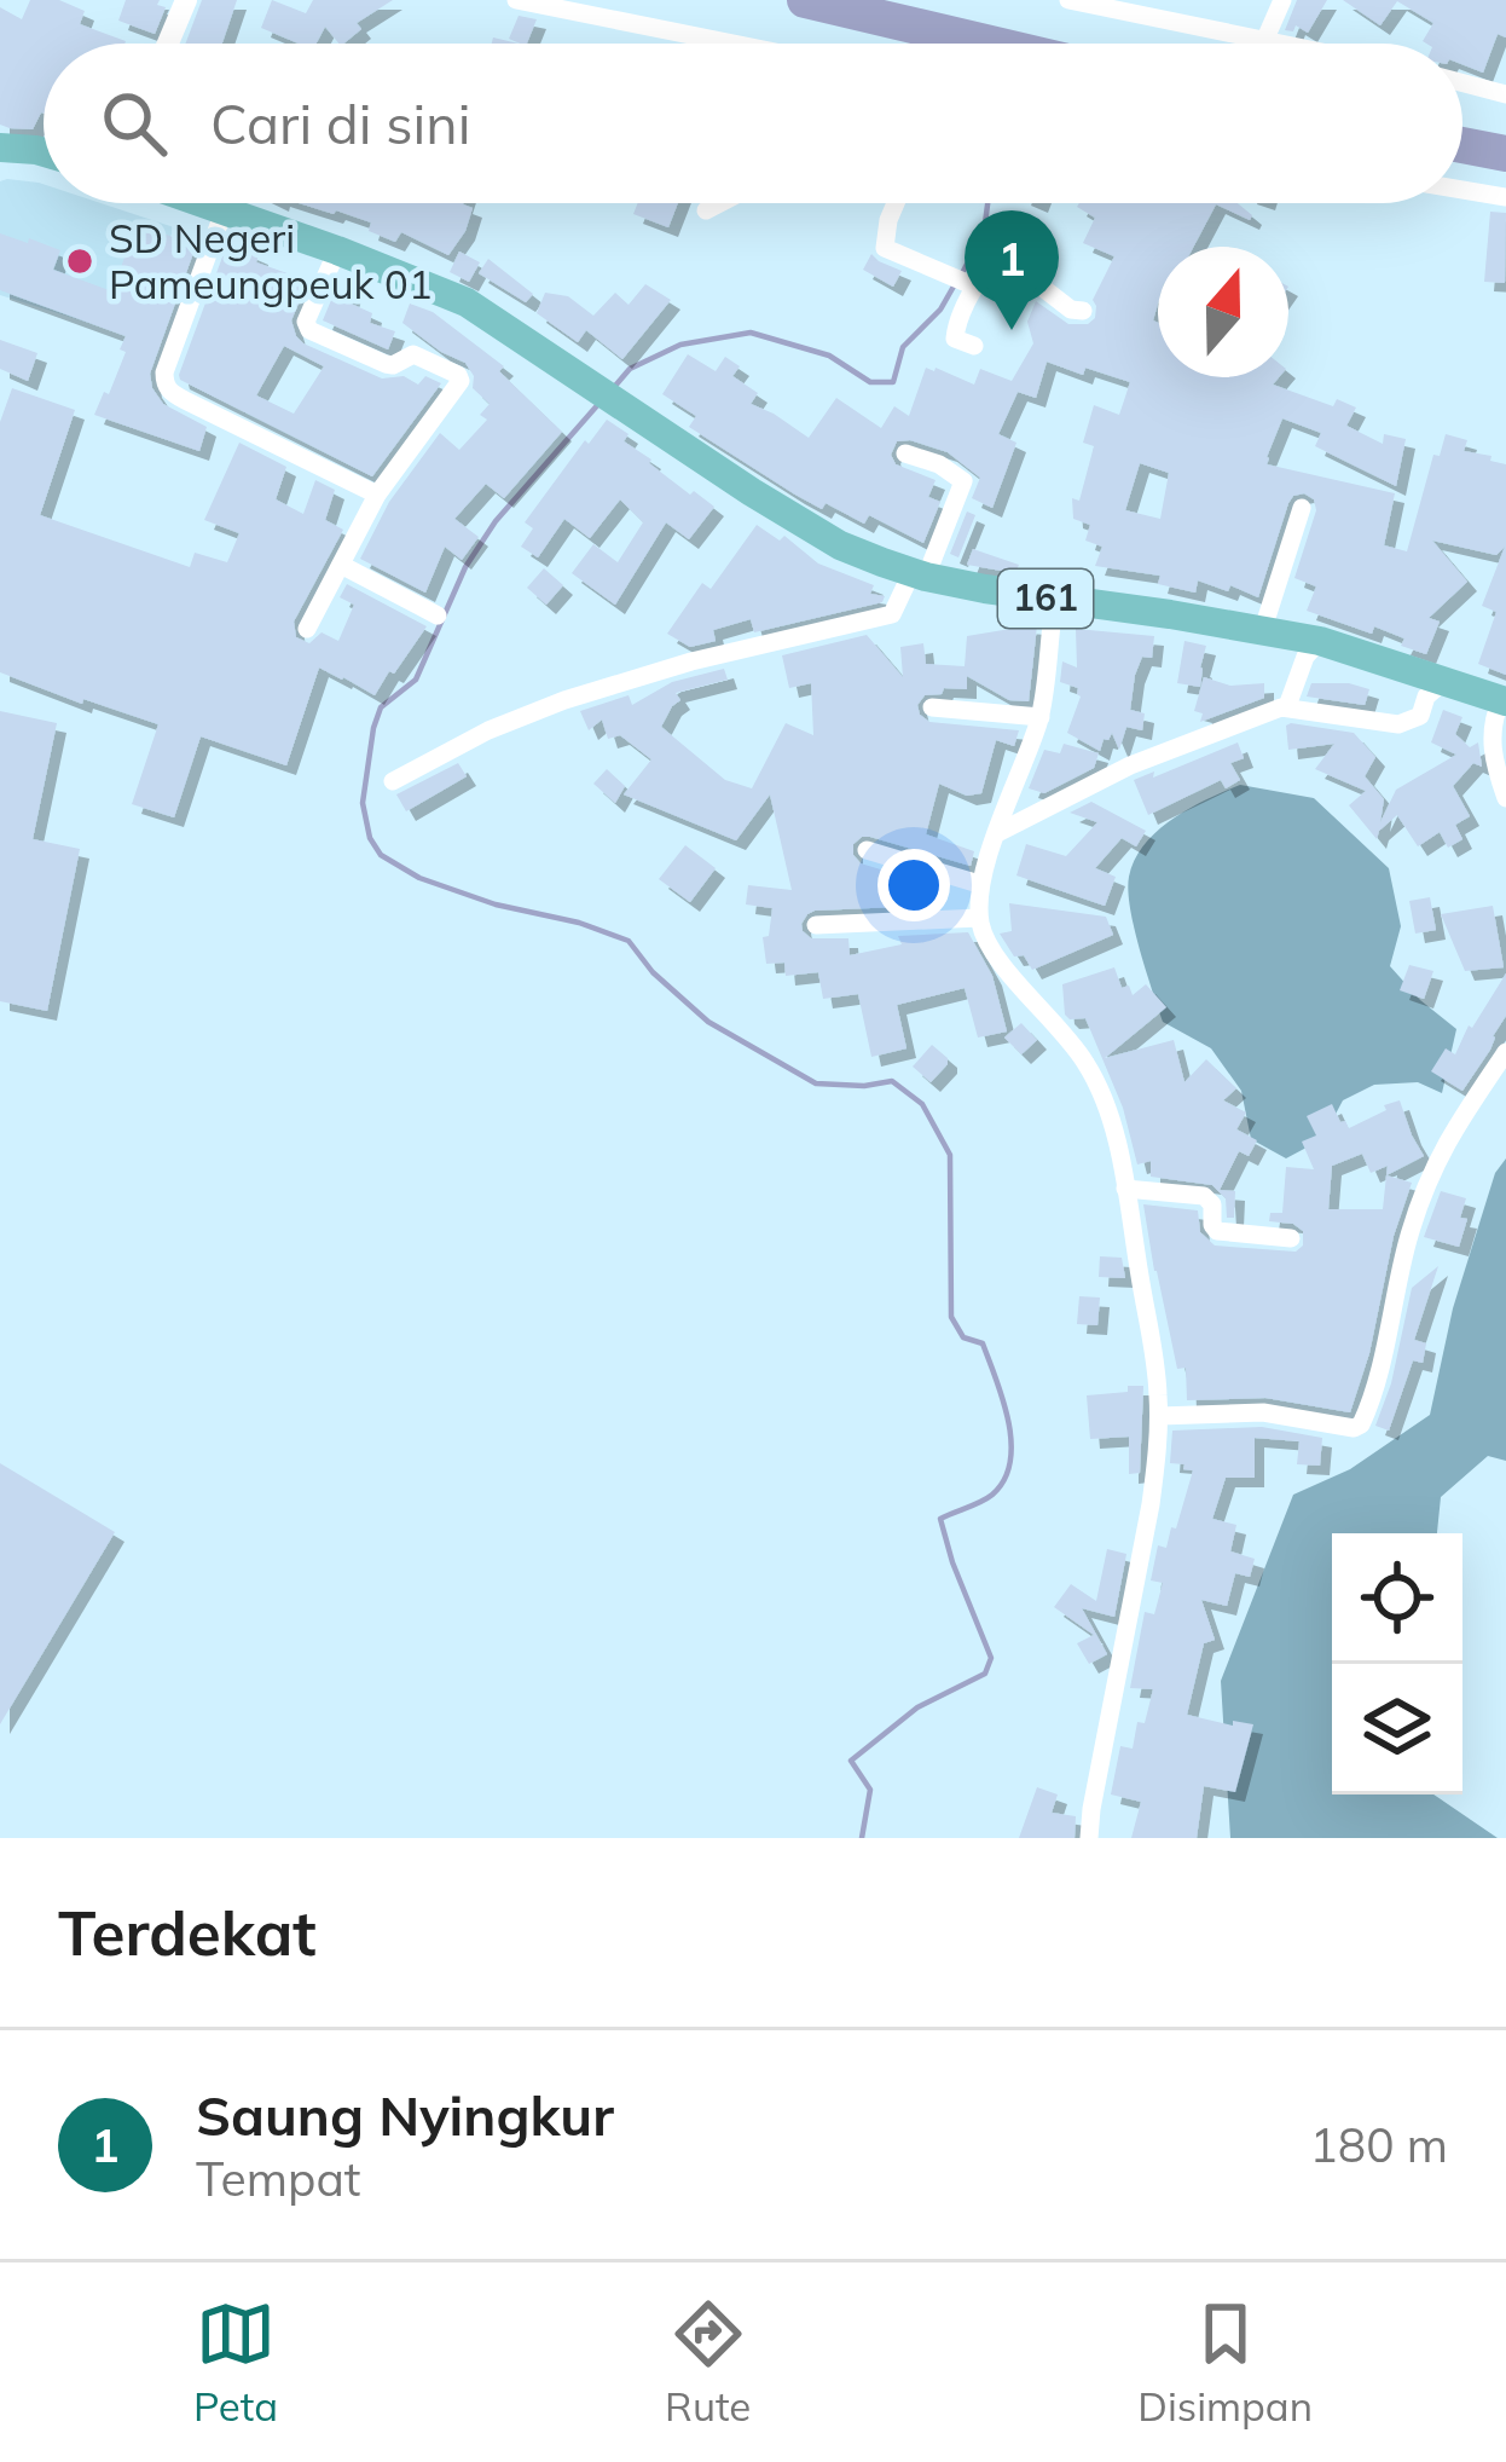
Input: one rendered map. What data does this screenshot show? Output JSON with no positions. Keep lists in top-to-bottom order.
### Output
{
  "streets": {
    "main road": ["161"]
  },
  "places": ["SD Negeri Pameungpeuk 01"],
  "north": "top",
  "page": {
    "search": "Cari di sini",
    "pins": "1",
    "heading": "Terdekat",
    "list": [
      {
        "mark": "1",
        "name": "Saung Nyingkur",
        "note": "Tempat",
        "value": "180 m"
      }
    ],
    "nav": ["Peta", "Rute", "Disimpan"]
  }
}
